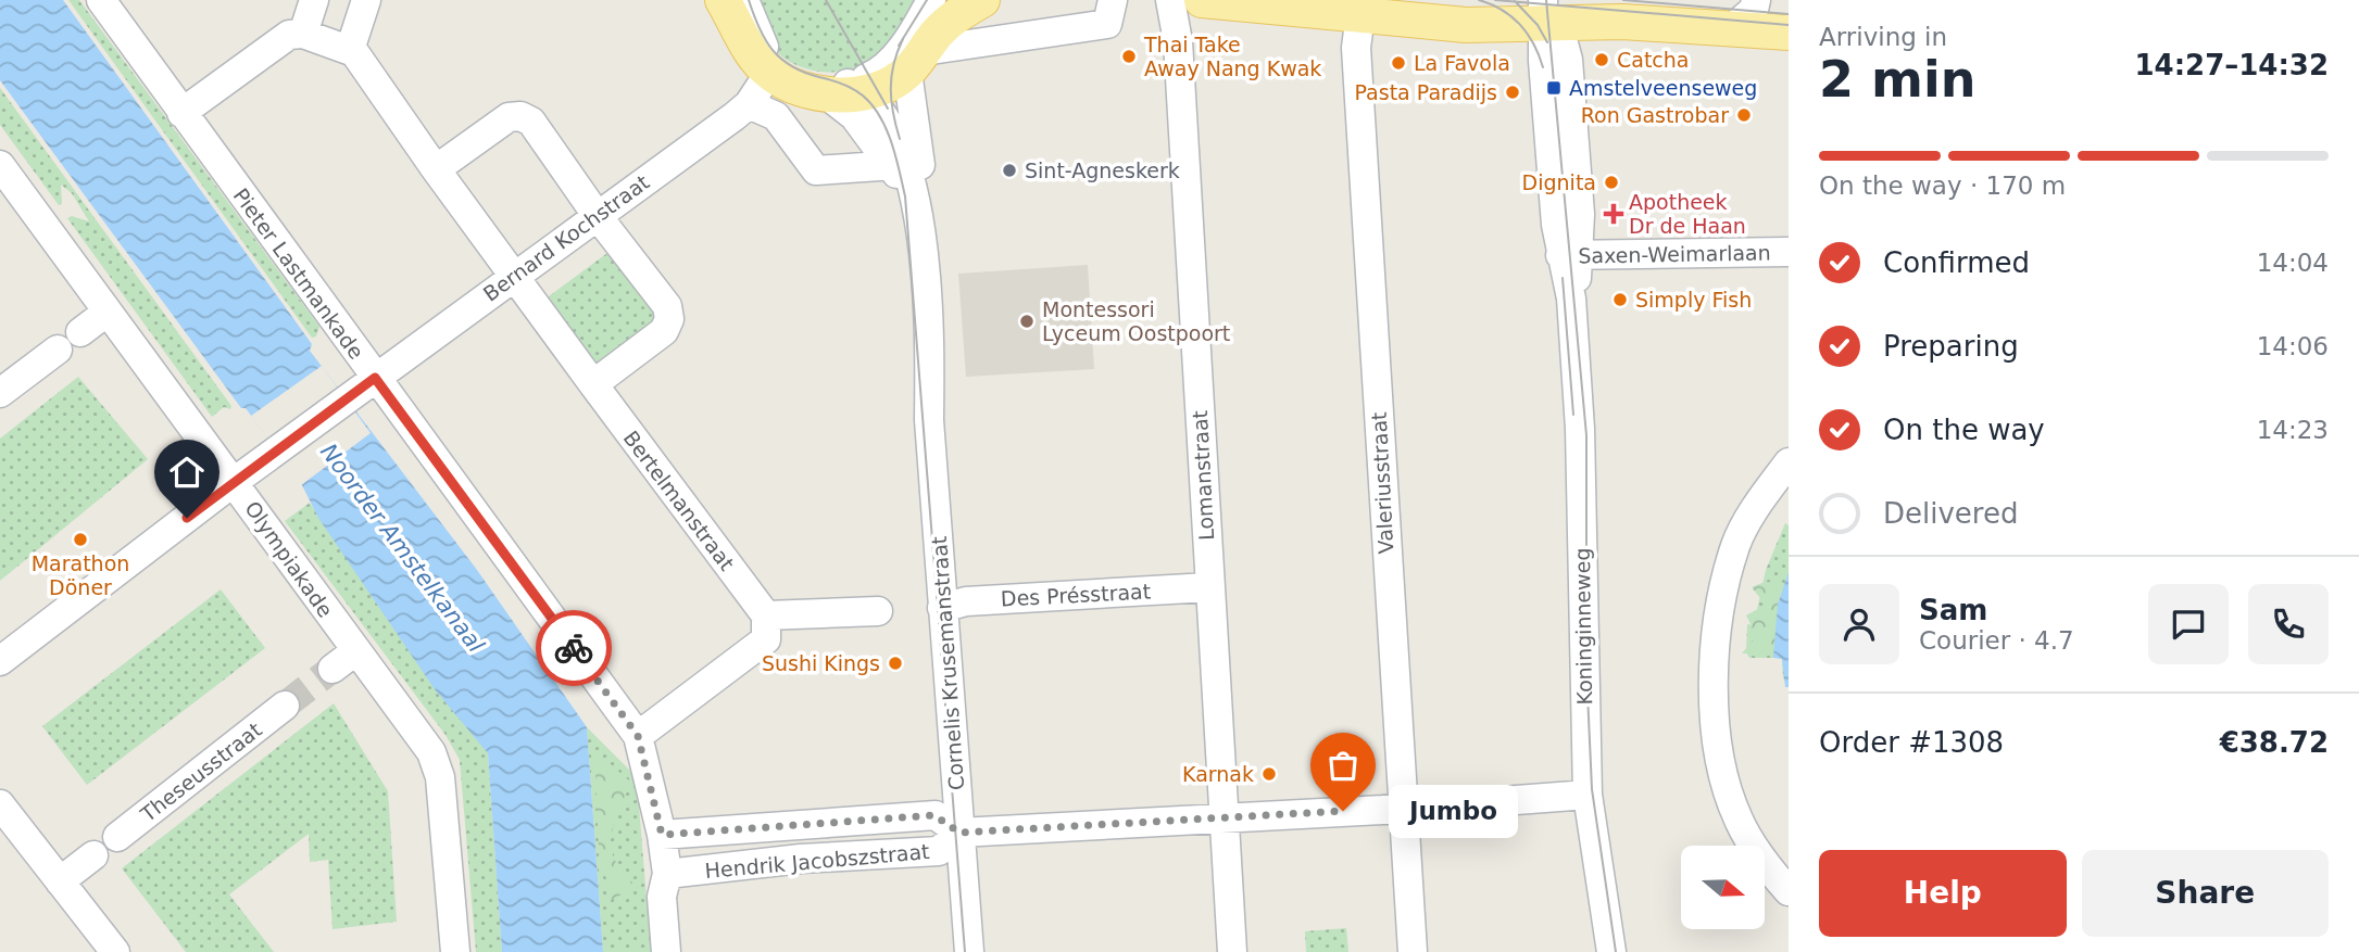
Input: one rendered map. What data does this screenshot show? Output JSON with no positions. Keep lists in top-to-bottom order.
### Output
{
  "streets": {
    "street": [
      "Bernard Kochstraat",
      "Saxen-Weimarlaan",
      "Pieter Lastmankade",
      "Lomanstraat",
      "Valeriusstraat",
      "Bertelmanstraat",
      "Olympiakade",
      "Des Présstraat",
      "Koninginneweg",
      "Cornelis Krusemanstraat",
      "Theseusstraat",
      "Hendrik Jacobszstraat"
    ]
  },
  "crossings": [
    ["Bernard Kochstraat", "Pieter Lastmankade"],
    ["Bernard Kochstraat", "Bertelmanstraat"],
    ["Bernard Kochstraat", "Olympiakade"],
    ["Saxen-Weimarlaan", "Koninginneweg"],
    ["Pieter Lastmankade", "Hendrik Jacobszstraat"],
    ["Lomanstraat", "Des Présstraat"],
    ["Lomanstraat", "Hendrik Jacobszstraat"],
    ["Valeriusstraat", "Hendrik Jacobszstraat"],
    ["Des Présstraat", "Cornelis Krusemanstraat"],
    ["Koninginneweg", "Hendrik Jacobszstraat"],
    ["Cornelis Krusemanstraat", "Hendrik Jacobszstraat"]
  ],
  "water": ["Noorder Amstelkanaal"],
  "places": {
    "other": [
      "Thai Take Away Nang Kwak",
      "Catcha",
      "La Favola",
      "Pasta Paradijs",
      "Ron Gastrobar",
      "Sint-Agneskerk",
      "Dignita",
      "Simply Fish",
      "Montessori Lyceum Oostpoort",
      "Marathon Döner",
      "Sushi Kings",
      "Karnak",
      "Jumbo"
    ],
    "transit": ["Amstelveenseweg"],
    "health": ["Apotheek Dr de Haan"]
  },
  "north": "right",
  "page": {
    "heading": ["2 min", "Arriving in", "14:27–14:32"],
    "panel": [
      "Sam",
      "Courier · 4.7",
      "Order #1308",
      "€38.72"
    ],
    "bar": "On the way · 170 m",
    "list": [
      ["Confirmed", "14:04"],
      ["Preparing", "14:06"],
      ["On the way", "14:23"],
      "Delivered"
    ],
    "bubble": "Jumbo",
    "buttons": ["Help", "Share"]
  }
}
